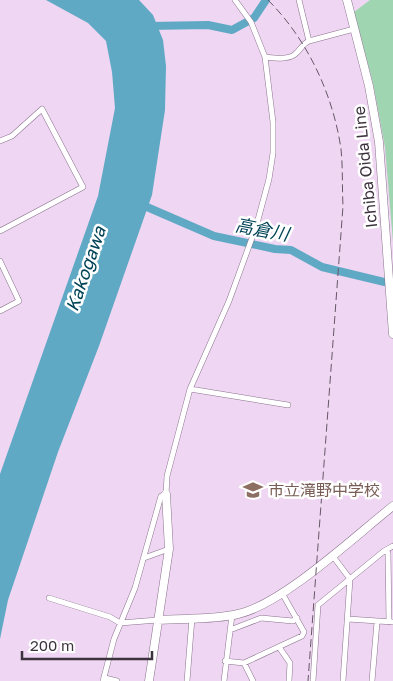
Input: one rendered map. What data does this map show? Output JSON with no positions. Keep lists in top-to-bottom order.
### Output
{
  "streets": {
    "street": ["Ichiba Oida Line"]
  },
  "water": ["高倉川", "Kakogawa"],
  "places": {
    "school or university": ["市立滝野中学校"]
  },
  "scale_bar": "200 m"
}
